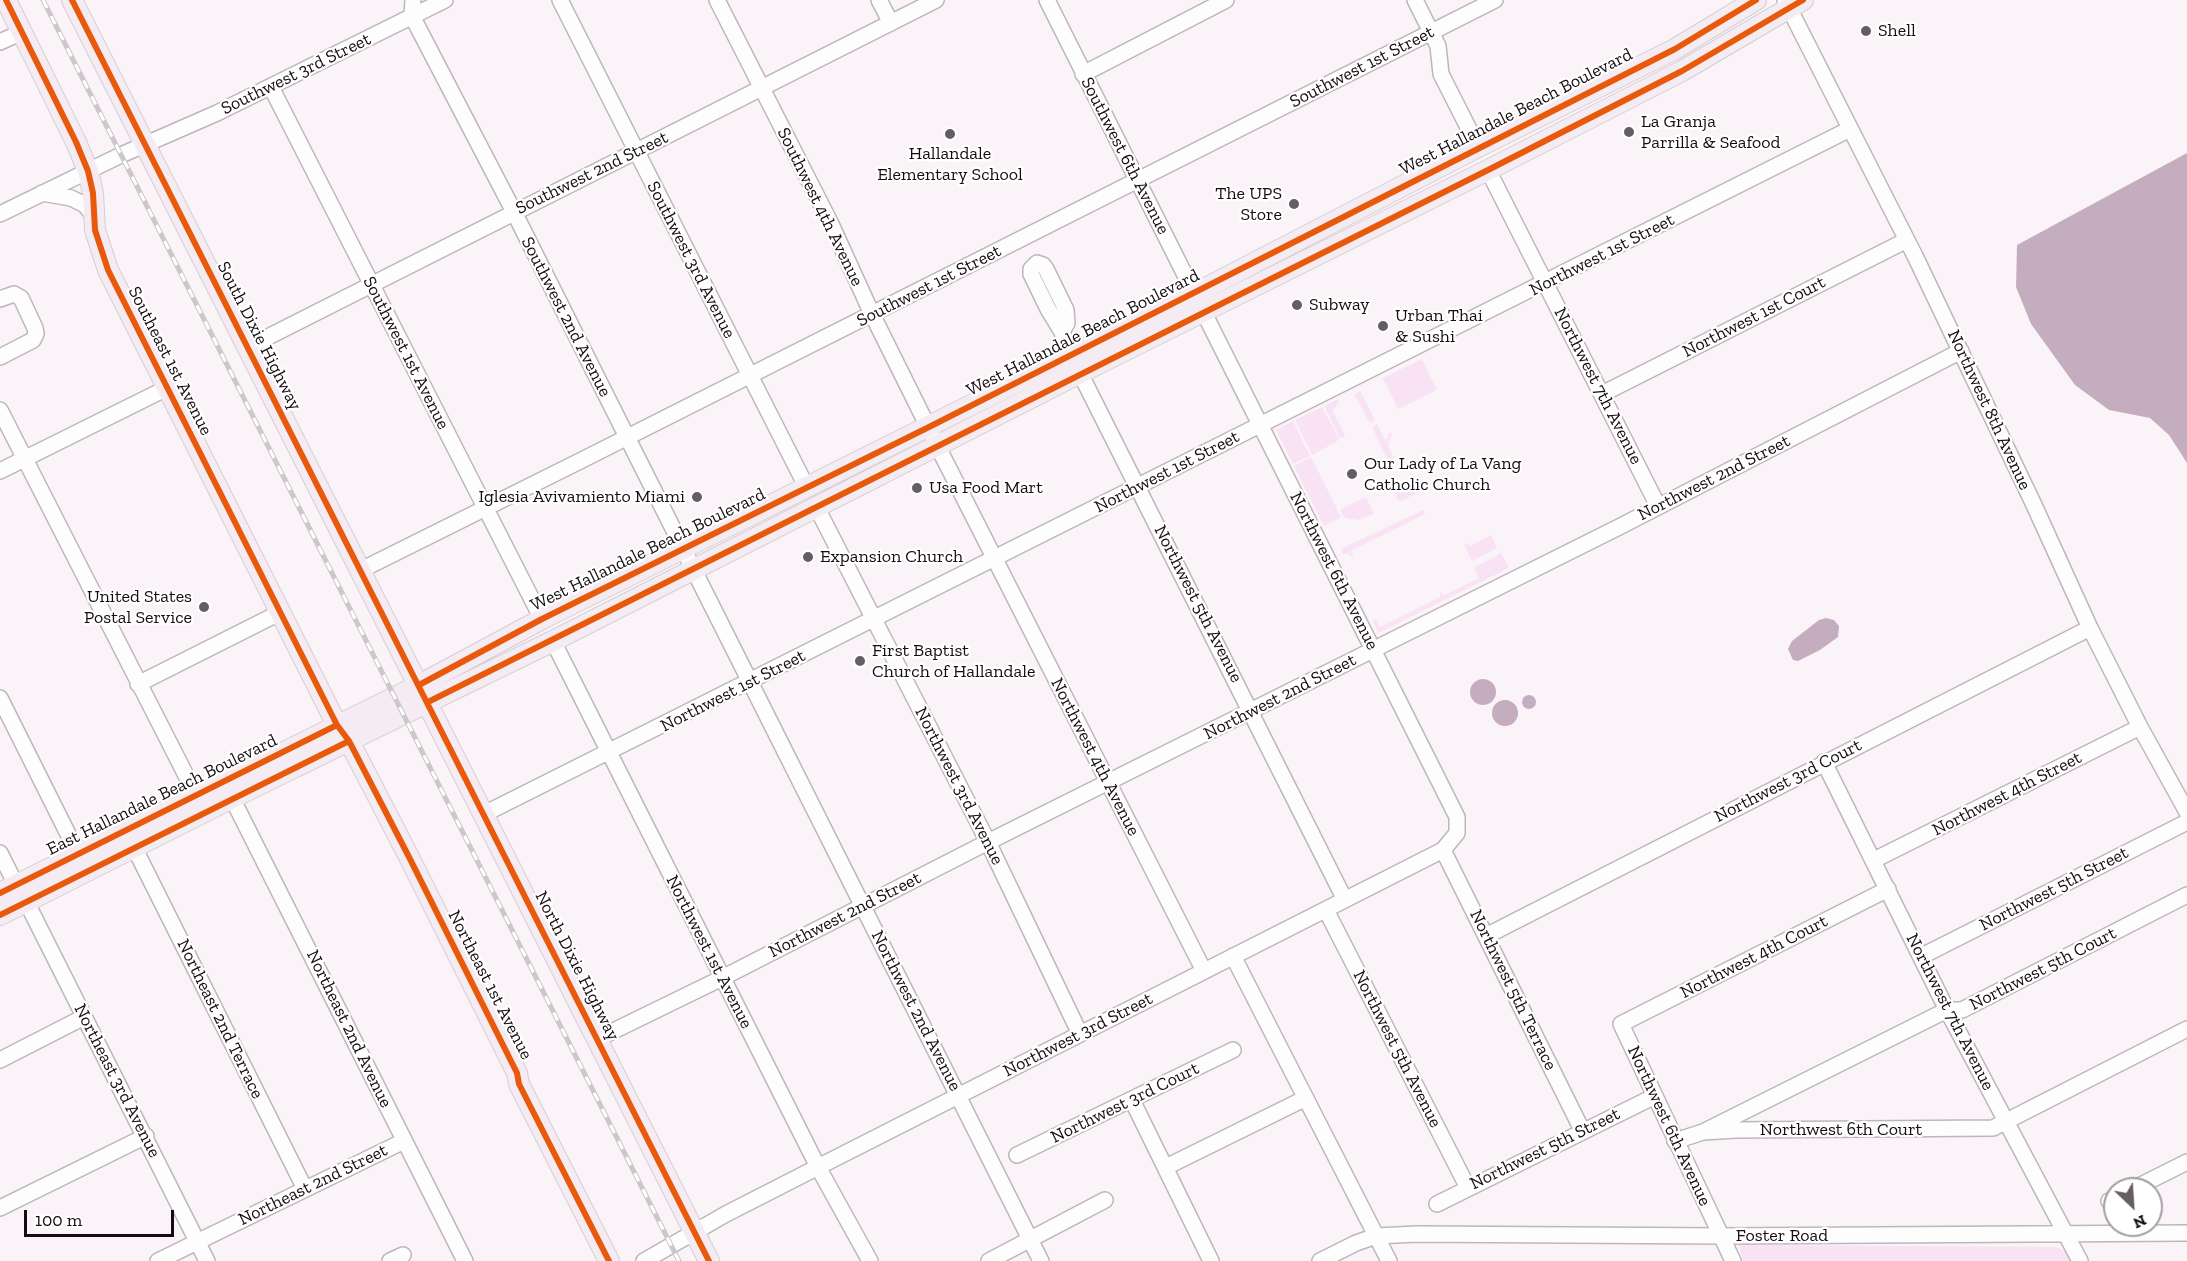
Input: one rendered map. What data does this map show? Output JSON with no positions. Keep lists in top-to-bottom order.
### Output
{
  "streets": {
    "main road": [
      "West Hallandale Beach Boulevard",
      "South Dixie Highway",
      "Southeast 1st Avenue",
      "East Hallandale Beach Boulevard",
      "North Dixie Highway",
      "Northeast 1st Avenue"
    ],
    "street": [
      "Southwest 1st Street",
      "Southwest 3rd Street",
      "Southwest 6th Avenue",
      "Southwest 2nd Street",
      "Southwest 4th Avenue",
      "Northwest 1st Street",
      "Southwest 3rd Avenue",
      "Southwest 2nd Avenue",
      "Northwest 1st Court",
      "Southwest 1st Avenue",
      "Northwest 7th Avenue",
      "Northwest 8th Avenue",
      "Northwest 2nd Street",
      "Northwest 6th Avenue",
      "Northwest 5th Avenue",
      "Northwest 4th Avenue",
      "Northwest 3rd Court",
      "Northwest 3rd Avenue",
      "Northwest 4th Street",
      "Northwest 5th Street",
      "Northwest 1st Avenue",
      "Northwest 4th Court",
      "Northwest 5th Court",
      "Northwest 5th Terrace",
      "Northwest 2nd Avenue",
      "Northeast 2nd Terrace",
      "Northeast 2nd Avenue",
      "Northwest 3rd Street",
      "Northeast 3rd Avenue",
      "Northwest 6th Court",
      "Northeast 2nd Street",
      "Foster Road"
    ]
  },
  "crossings": [
    ["Southwest 1st Street", "Southwest 6th Avenue"],
    ["Southwest 1st Street", "Southwest 4th Avenue"],
    ["Southwest 1st Street", "Southwest 3rd Avenue"],
    ["Southwest 1st Street", "Southwest 2nd Avenue"],
    ["Southwest 1st Street", "South Dixie Highway"],
    ["Southwest 1st Street", "Southwest 1st Avenue"],
    ["Southwest 3rd Street", "Southwest 2nd Avenue"],
    ["Southwest 3rd Street", "South Dixie Highway"],
    ["Southwest 3rd Street", "Southwest 1st Avenue"],
    ["Southwest 3rd Street", "Southeast 1st Avenue"],
    ["West Hallandale Beach Boulevard", "Southwest 6th Avenue"],
    ["West Hallandale Beach Boulevard", "Southwest 4th Avenue"],
    ["West Hallandale Beach Boulevard", "Southwest 3rd Avenue"],
    ["West Hallandale Beach Boulevard", "Southwest 2nd Avenue"],
    ["West Hallandale Beach Boulevard", "South Dixie Highway"],
    ["West Hallandale Beach Boulevard", "Southwest 1st Avenue"],
    ["West Hallandale Beach Boulevard", "Northwest 7th Avenue"],
    ["West Hallandale Beach Boulevard", "Northwest 8th Avenue"],
    ["West Hallandale Beach Boulevard", "Northwest 6th Avenue"],
    ["West Hallandale Beach Boulevard", "Northwest 5th Avenue"],
    ["West Hallandale Beach Boulevard", "Northwest 4th Avenue"],
    ["West Hallandale Beach Boulevard", "Northwest 3rd Avenue"],
    ["West Hallandale Beach Boulevard", "East Hallandale Beach Boulevard"],
    ["West Hallandale Beach Boulevard", "Northwest 1st Avenue"],
    ["West Hallandale Beach Boulevard", "North Dixie Highway"],
    ["West Hallandale Beach Boulevard", "Northwest 2nd Avenue"],
    ["Southwest 6th Avenue", "Northwest 6th Avenue"],
    ["Southwest 2nd Street", "Southwest 4th Avenue"],
    ["Southwest 2nd Street", "Southwest 3rd Avenue"],
    ["Southwest 2nd Street", "Southwest 2nd Avenue"],
    ["Southwest 2nd Street", "South Dixie Highway"],
    ["Southwest 2nd Street", "Southwest 1st Avenue"],
    ["Southwest 4th Avenue", "Northwest 4th Avenue"],
    ["Northwest 1st Street", "Northwest 7th Avenue"],
    ["Northwest 1st Street", "Northwest 8th Avenue"],
    ["Northwest 1st Street", "Northwest 6th Avenue"],
    ["Northwest 1st Street", "Northwest 5th Avenue"],
    ["Northwest 1st Street", "Northwest 4th Avenue"],
    ["Northwest 1st Street", "Northwest 3rd Avenue"],
    ["Northwest 1st Street", "Northwest 1st Avenue"],
    ["Northwest 1st Street", "North Dixie Highway"],
    ["Northwest 1st Street", "Northwest 2nd Avenue"],
    ["Southwest 2nd Avenue", "Northwest 2nd Avenue"],
    ["Northwest 1st Court", "Northwest 7th Avenue"],
    ["Northwest 1st Court", "Northwest 8th Avenue"],
    ["South Dixie Highway", "East Hallandale Beach Boulevard"],
    ["South Dixie Highway", "North Dixie Highway"],
    ["Southeast 1st Avenue", "East Hallandale Beach Boulevard"],
    ["Southeast 1st Avenue", "Northeast 1st Avenue"],
    ["Northwest 7th Avenue", "Northwest 2nd Street"],
    ["Northwest 7th Avenue", "Northwest 3rd Court"],
    ["Northwest 7th Avenue", "Northwest 4th Street"],
    ["Northwest 7th Avenue", "Northwest 5th Street"],
    ["Northwest 7th Avenue", "Northwest 4th Court"],
    ["Northwest 7th Avenue", "Northwest 5th Court"],
    ["Northwest 7th Avenue", "Northwest 6th Court"],
    ["Northwest 7th Avenue", "Foster Road"],
    ["Northwest 8th Avenue", "Northwest 2nd Street"],
    ["Northwest 8th Avenue", "Northwest 3rd Court"],
    ["Northwest 8th Avenue", "Northwest 4th Street"],
    ["Northwest 2nd Street", "Northwest 6th Avenue"],
    ["Northwest 2nd Street", "Northwest 5th Avenue"],
    ["Northwest 2nd Street", "Northwest 4th Avenue"],
    ["Northwest 2nd Street", "Northwest 3rd Avenue"],
    ["Northwest 2nd Street", "Northwest 1st Avenue"],
    ["Northwest 2nd Street", "North Dixie Highway"],
    ["Northwest 2nd Street", "Northwest 2nd Avenue"],
    ["Northwest 6th Avenue", "Northwest 5th Street"],
    ["Northwest 6th Avenue", "Northwest 4th Court"],
    ["Northwest 6th Avenue", "Northwest 3rd Street"],
    ["Northwest 6th Avenue", "Northwest 6th Court"],
    ["Northwest 6th Avenue", "Foster Road"],
    ["Northwest 5th Avenue", "Northwest 5th Street"],
    ["Northwest 5th Avenue", "Northwest 3rd Street"],
    ["Northwest 4th Avenue", "Northwest 3rd Street"],
    ["Northwest 3rd Court", "Northwest 5th Terrace"],
    ["Northwest 3rd Avenue", "Northwest 3rd Street"],
    ["East Hallandale Beach Boulevard", "North Dixie Highway"],
    ["East Hallandale Beach Boulevard", "Northeast 1st Avenue"],
    ["East Hallandale Beach Boulevard", "Northeast 2nd Terrace"],
    ["East Hallandale Beach Boulevard", "Northeast 2nd Avenue"],
    ["East Hallandale Beach Boulevard", "Northeast 3rd Avenue"],
    ["Northwest 5th Street", "Northwest 5th Terrace"],
    ["Northwest 1st Avenue", "Northwest 3rd Street"],
    ["North Dixie Highway", "Northwest 3rd Street"],
    ["Northwest 5th Court", "Northwest 6th Court"],
    ["Northwest 5th Terrace", "Northwest 3rd Street"],
    ["Northwest 2nd Avenue", "Northwest 3rd Street"],
    ["Northeast 2nd Terrace", "Northeast 2nd Street"],
    ["Northeast 2nd Avenue", "Northeast 2nd Street"],
    ["Northeast 3rd Avenue", "Northeast 2nd Street"]
  ],
  "places": [
    "Shell",
    "La Granja Parrilla & Seafood",
    "Hallandale Elementary School",
    "The UPS Store",
    "Subway",
    "Urban Thai & Sushi",
    "Our Lady of La Vang Catholic Church",
    "Usa Food Mart",
    "Iglesia Avivamiento Miami",
    "Expansion Church",
    "United States Postal Service",
    "First Baptist Church of Hallandale"
  ],
  "scale_bar": "100 m",
  "north": "bottom right"
}
